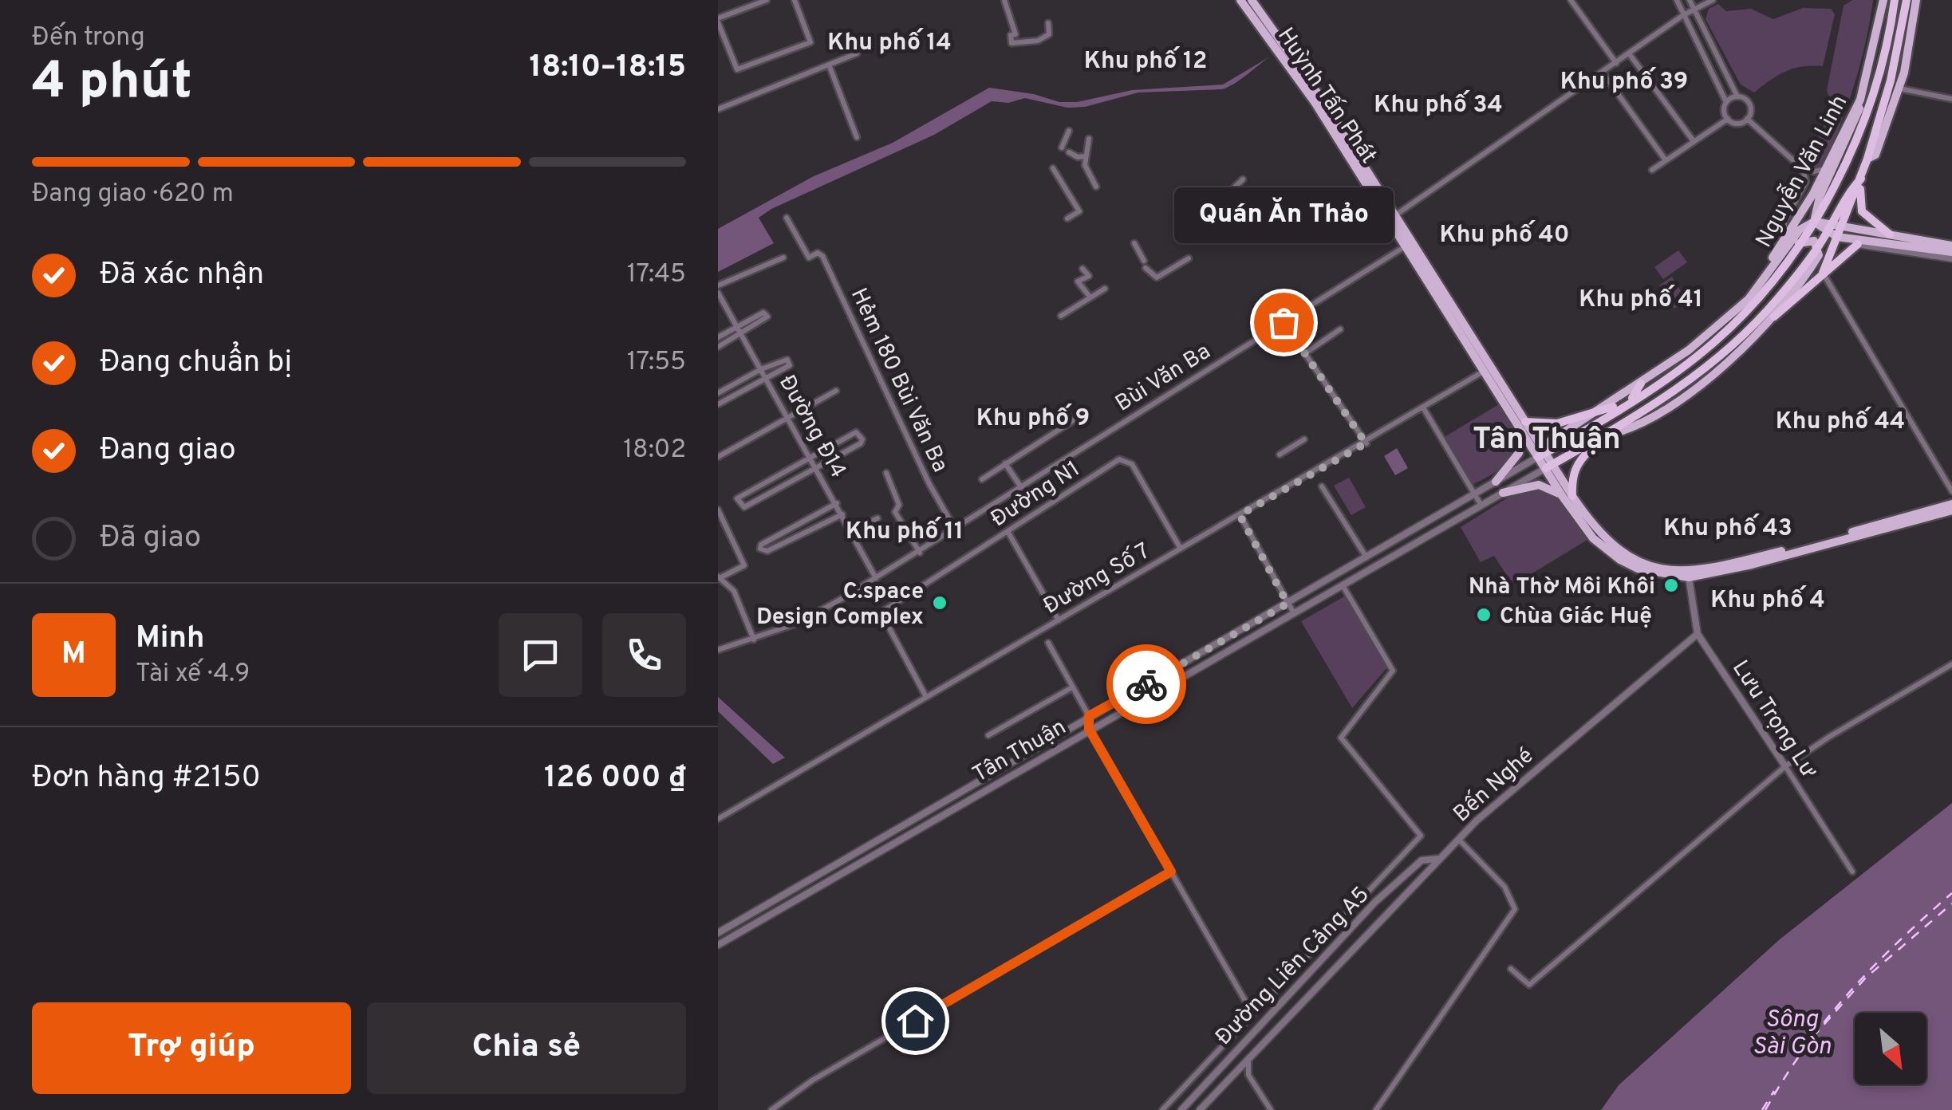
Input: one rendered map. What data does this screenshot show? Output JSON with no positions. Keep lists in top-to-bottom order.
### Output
{
  "streets": {
    "highway": ["Nguyễn Văn Linh"],
    "main road": ["Huỳnh Tấn Phát"],
    "street": [
      "Bùi Văn Ba",
      "Hẻm 180 Bùi Văn Ba",
      "Đường Đ14",
      "Đường N1",
      "Đường Số 7",
      "Lưu Trọng Lư",
      "Tân Thuận",
      "Bến Nghé",
      "Đường Liên Cảng A5"
    ]
  },
  "crossings": [
    ["Huỳnh Tấn Phát", "Nguyễn Văn Linh"],
    ["Huỳnh Tấn Phát", "Bùi Văn Ba"],
    ["Huỳnh Tấn Phát", "Đường Số 7"],
    ["Huỳnh Tấn Phát", "Lưu Trọng Lư"],
    ["Huỳnh Tấn Phát", "Tân Thuận"],
    ["Nguyễn Văn Linh", "Tân Thuận"],
    ["Bùi Văn Ba", "Hẻm 180 Bùi Văn Ba"],
    ["Bùi Văn Ba", "Đường Đ14"],
    ["Đường N1", "Đường Số 7"],
    ["Lưu Trọng Lư", "Bến Nghé"],
    ["Bến Nghé", "Đường Liên Cảng A5"]
  ],
  "districts": [
    "Khu phố 14",
    "Khu phố 12",
    "Khu phố 39",
    "Khu phố 34",
    "Khu phố 40",
    "Khu phố 41",
    "Khu phố 9",
    "Khu phố 44",
    "Tân Thuận",
    "Khu phố 43",
    "Khu phố 11",
    "Khu phố 4"
  ],
  "water": ["Sông Sài Gòn"],
  "places": [
    "Quán Ăn Thảo",
    "Nhà Thờ Môi Khôi",
    "C.space Design Complex",
    "Chùa Giác Huệ"
  ],
  "north": "bottom right",
  "page": {
    "heading": ["4 phút", "Đến trong", "18:10–18:15"],
    "panel": [
      "Minh",
      "Tài xế · 4.9",
      "Đơn hàng #2150",
      "126 000 ₫"
    ],
    "bar": "Đang giao · 620 m",
    "bubble": "Quán Ăn Thảo",
    "list": [
      ["Đã xác nhận", "17:45"],
      ["Đang chuẩn bị", "17:55"],
      ["Đang giao", "18:02"],
      "Đã giao"
    ],
    "round": "M",
    "buttons": ["Trợ giúp", "Chia sẻ"]
  }
}
